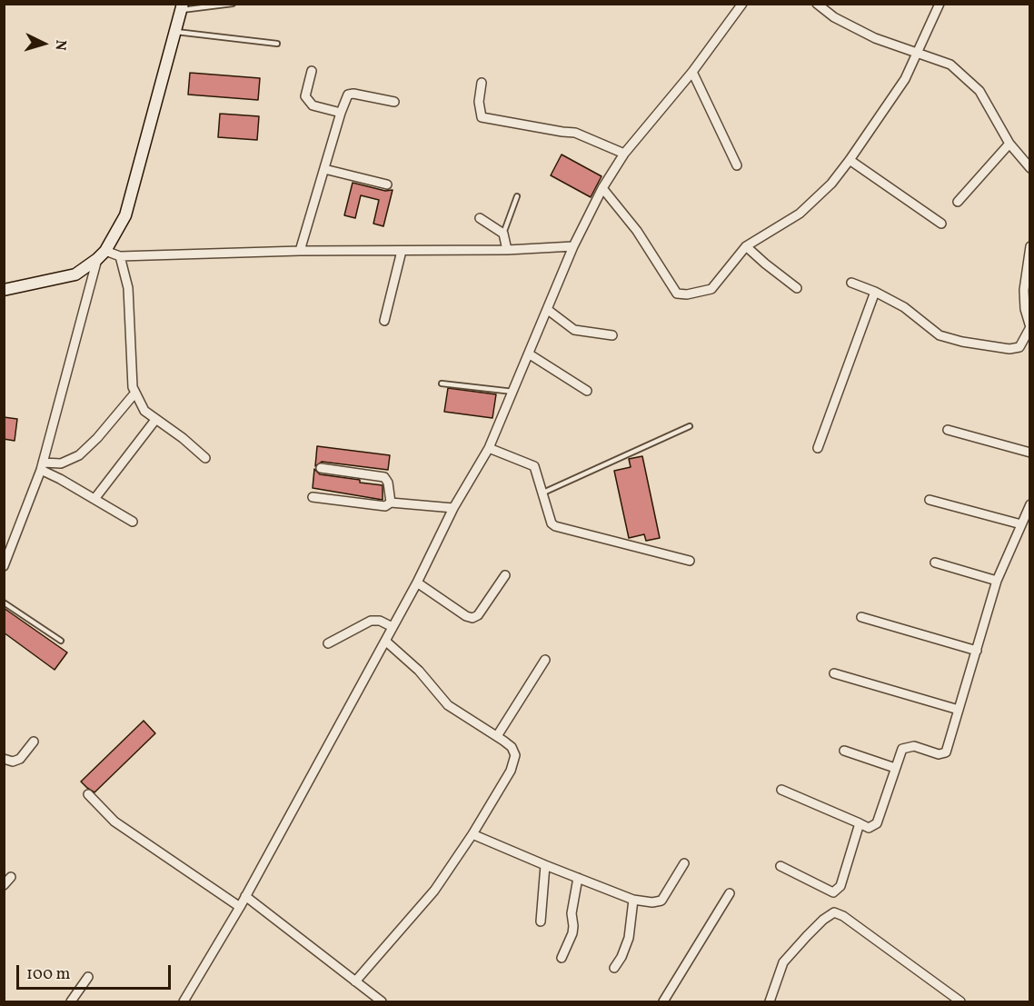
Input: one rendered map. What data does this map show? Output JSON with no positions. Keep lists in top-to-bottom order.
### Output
{
  "scale_bar": "100 m",
  "north": "right"
}
